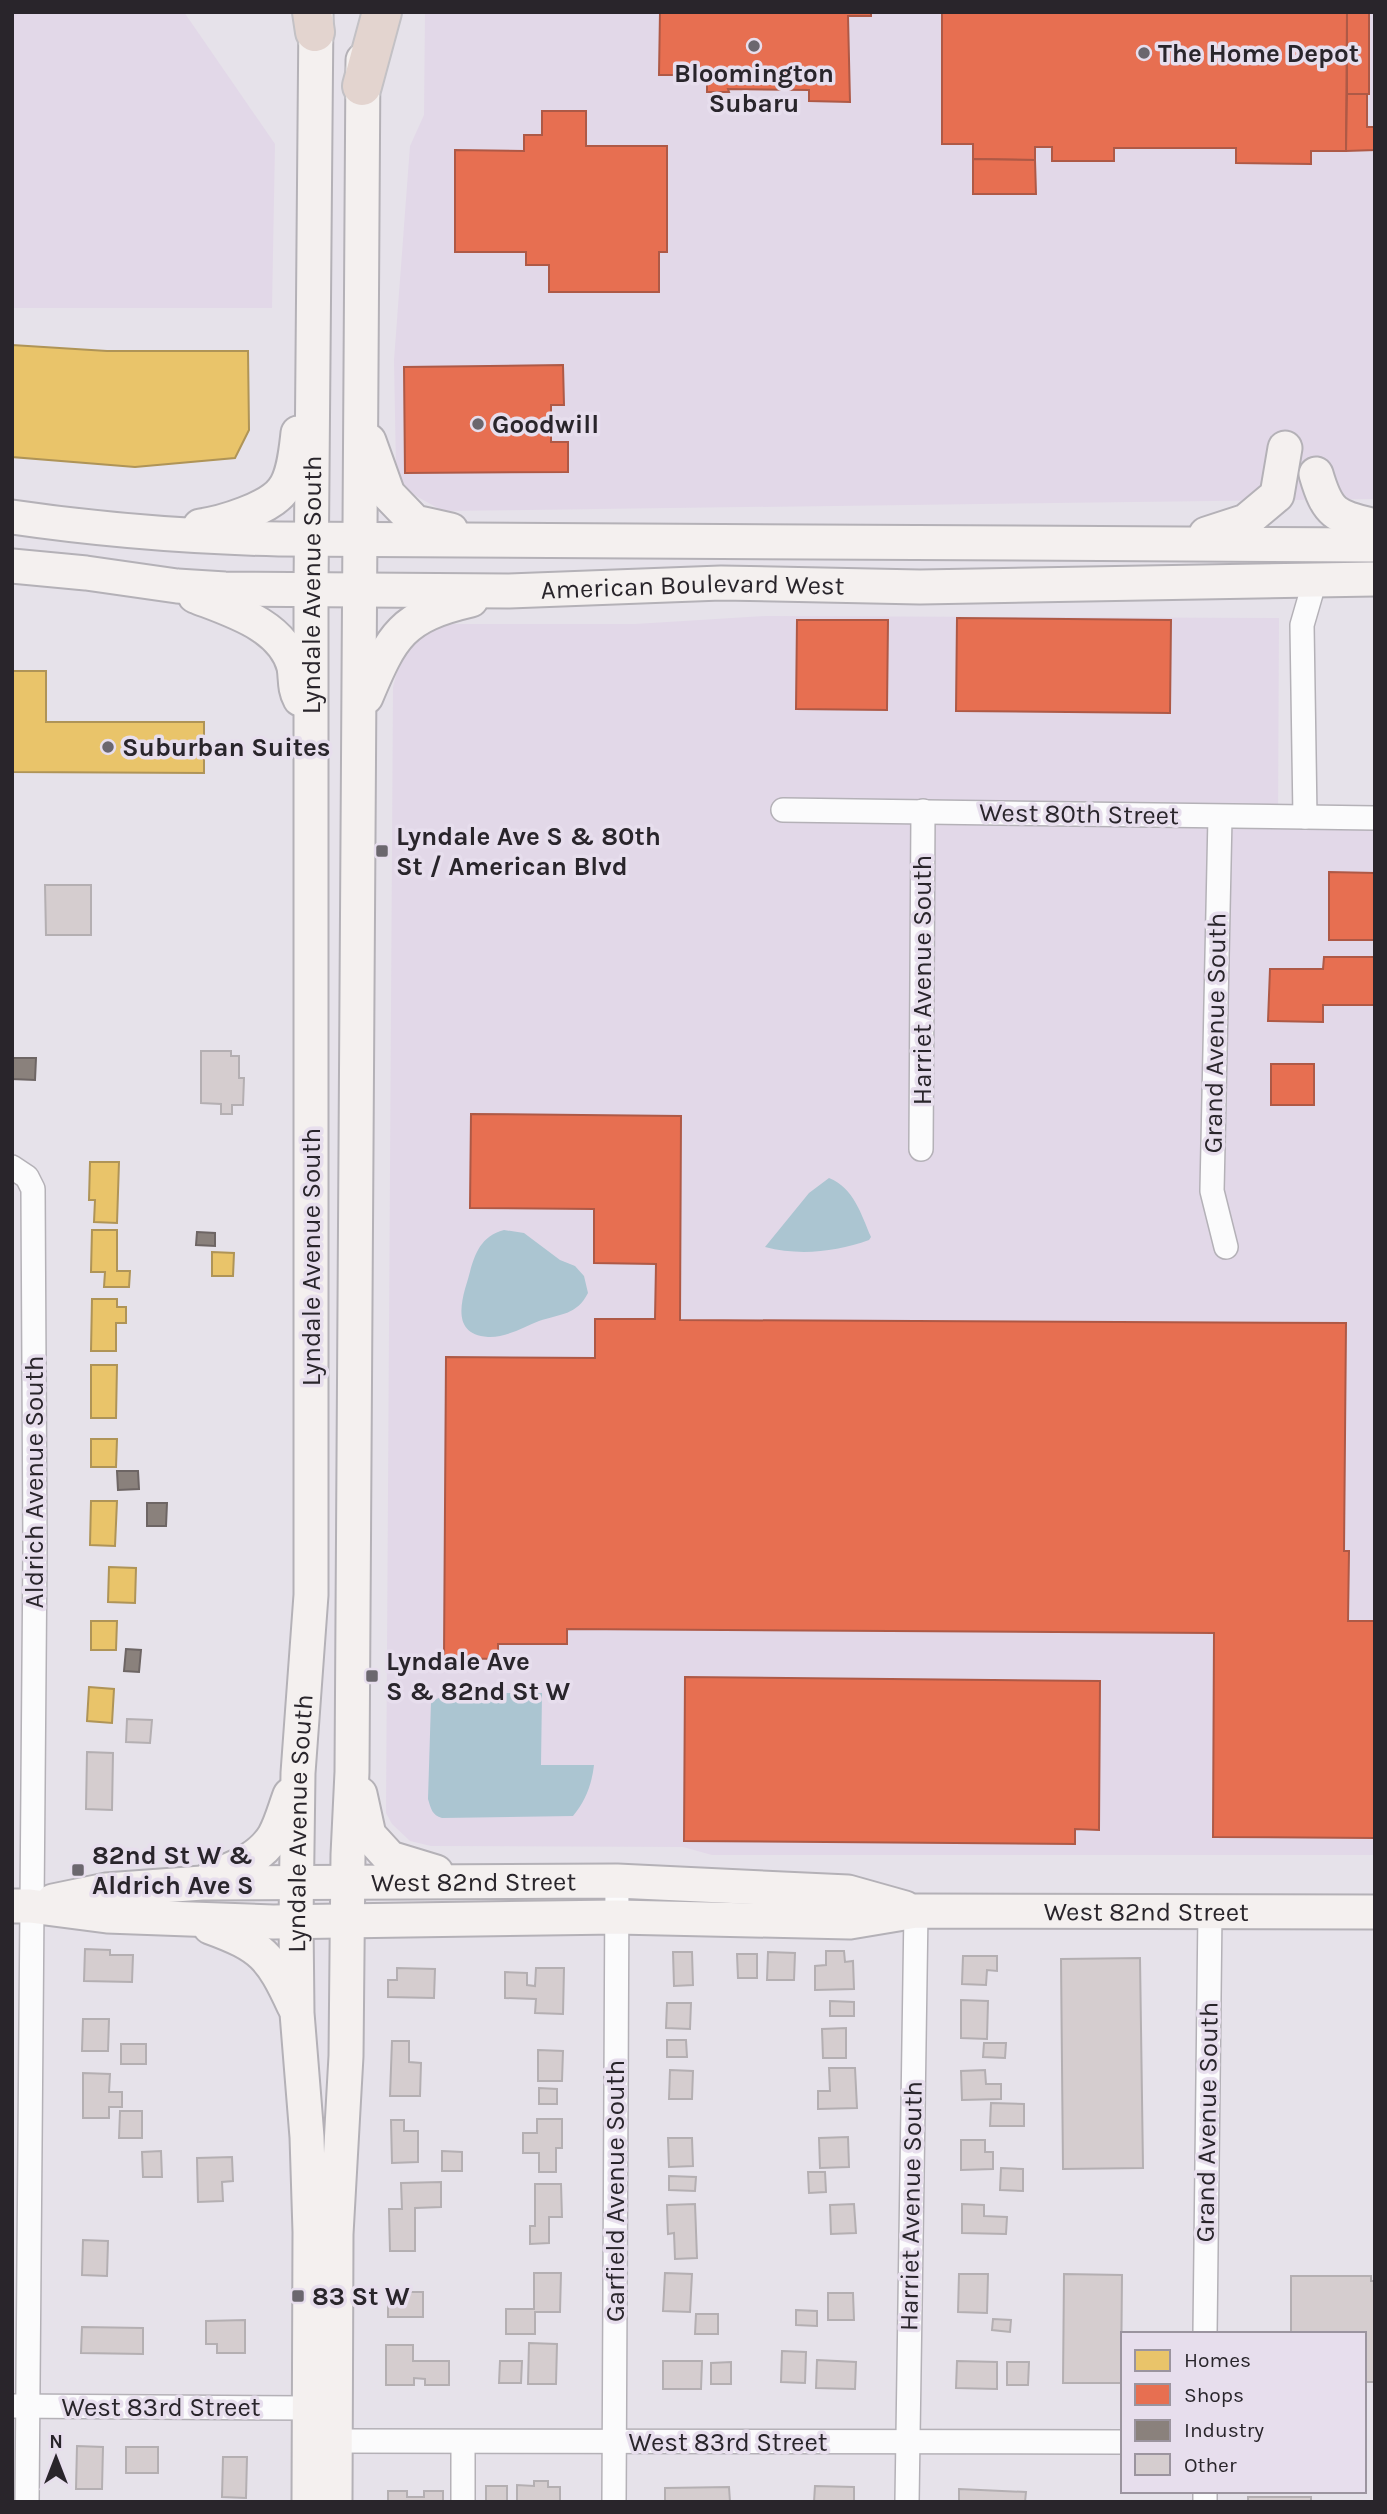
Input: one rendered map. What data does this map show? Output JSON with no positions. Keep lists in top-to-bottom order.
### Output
{
  "streets": {
    "main road": ["Lyndale Avenue South", "American Boulevard West", "West 82nd Street"],
    "street": [
      "West 80th Street",
      "Harriet Avenue South",
      "Grand Avenue South",
      "Aldrich Avenue South",
      "Garfield Avenue South",
      "West 83rd Street"
    ]
  },
  "crossings": [
    ["Lyndale Avenue South", "American Boulevard West"],
    ["Lyndale Avenue South", "West 82nd Street"],
    ["Lyndale Avenue South", "West 83rd Street"],
    ["West 80th Street", "Harriet Avenue South"],
    ["West 80th Street", "Grand Avenue South"],
    ["Harriet Avenue South", "West 82nd Street"],
    ["Harriet Avenue South", "West 83rd Street"],
    ["Grand Avenue South", "West 82nd Street"],
    ["Aldrich Avenue South", "West 82nd Street"],
    ["Aldrich Avenue South", "West 83rd Street"],
    ["West 82nd Street", "Garfield Avenue South"],
    ["Garfield Avenue South", "West 83rd Street"]
  ],
  "places": {
    "other": [
      "Bloomington Subaru",
      "The Home Depot",
      "Goodwill",
      "Suburban Suites"
    ],
    "transit": [
      "Lyndale Ave S & 80th St / American Blvd",
      "Lyndale Ave S & 82nd St W",
      "82nd St W & Aldrich Ave S",
      "83 St W"
    ]
  },
  "legend": [
    "Homes",
    "Shops",
    "Industry",
    "Other"
  ],
  "north": "top"
}
